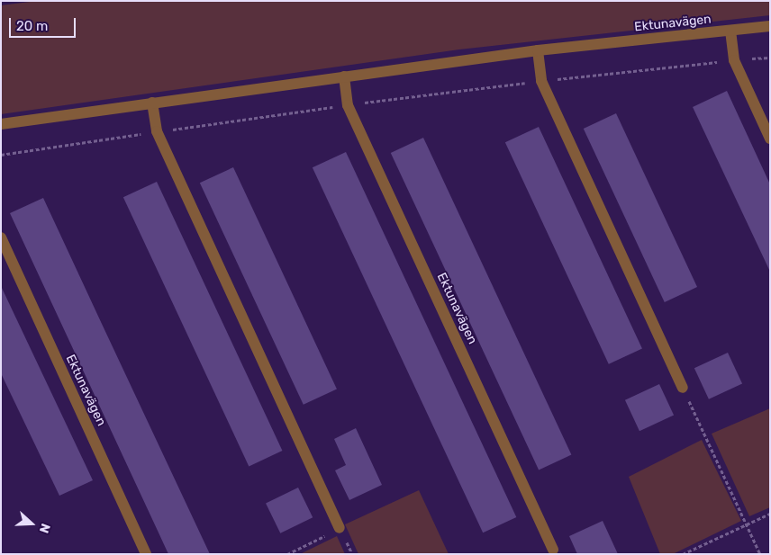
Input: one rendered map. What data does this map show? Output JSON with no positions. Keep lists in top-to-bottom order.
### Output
{
  "streets": {
    "street": ["Ektunavägen"]
  },
  "scale_bar": "20 m",
  "north": "right"
}
